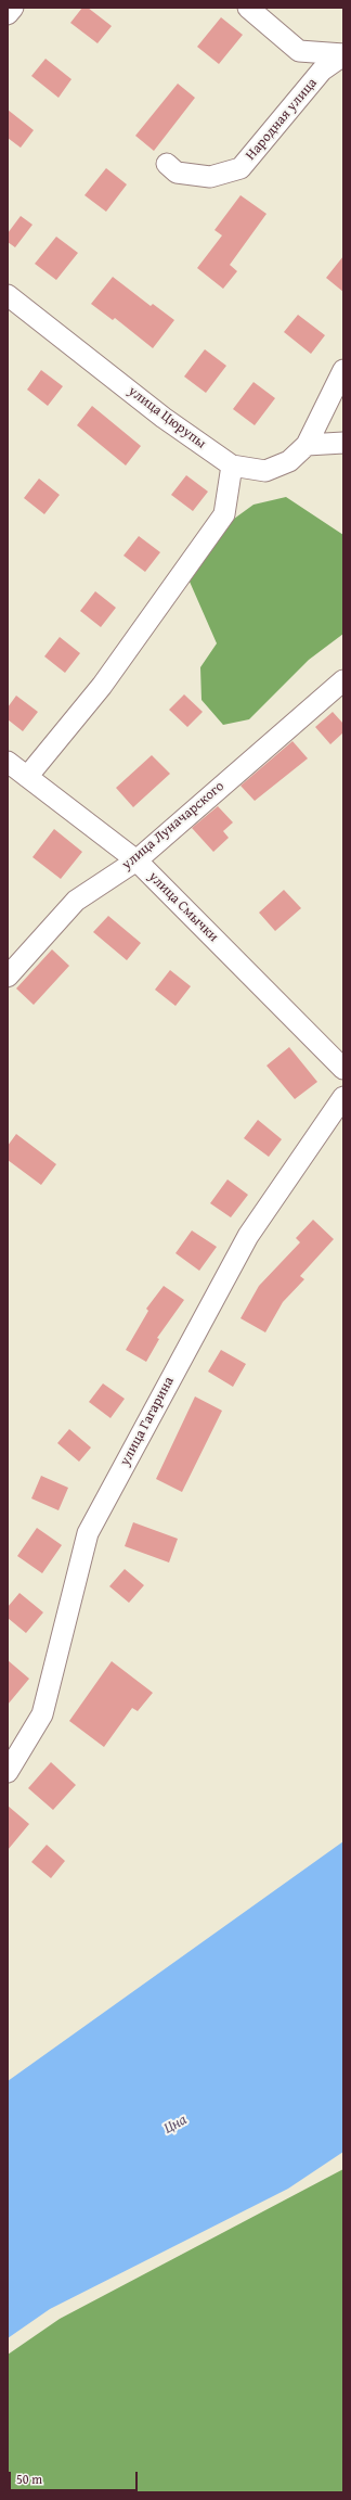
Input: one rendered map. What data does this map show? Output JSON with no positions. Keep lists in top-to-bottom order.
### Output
{
  "streets": {
    "street": [
      "Народная улица",
      "улица Цюрупы",
      "улица Луначарского",
      "улица Смычки",
      "улица Гагарина"
    ]
  },
  "crossings": [
    ["улица Луначарского", "улица Смычки"]
  ],
  "water": ["Цна"],
  "scale_bar": "50 m"
}
